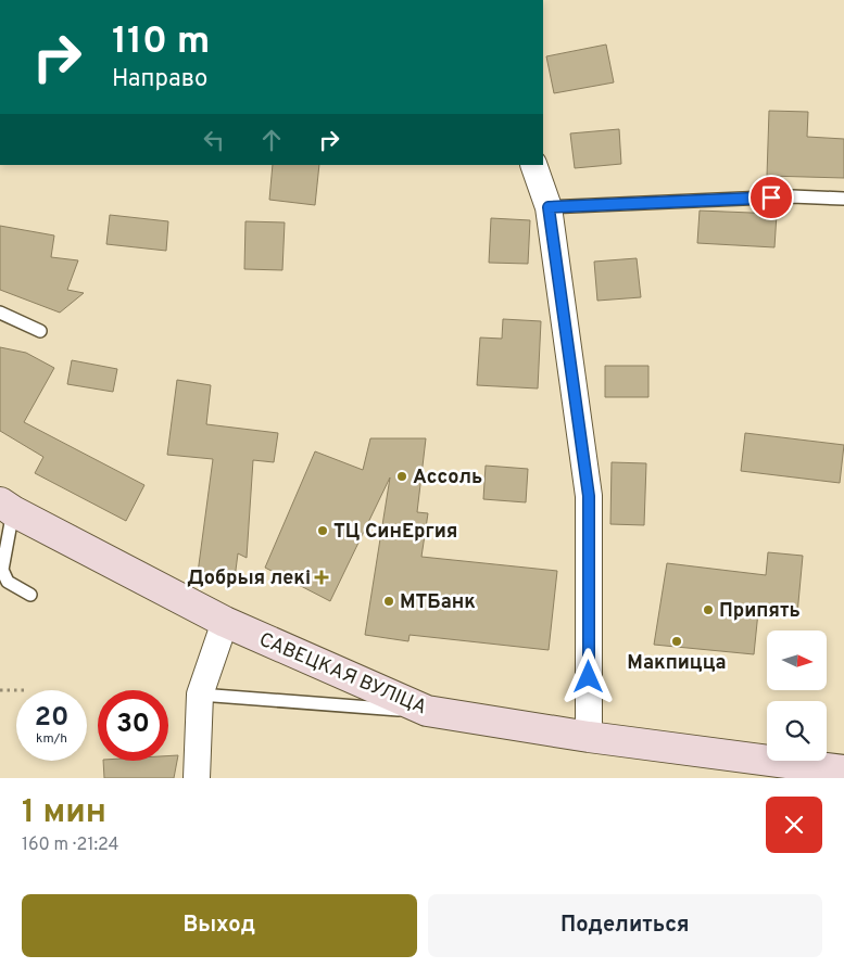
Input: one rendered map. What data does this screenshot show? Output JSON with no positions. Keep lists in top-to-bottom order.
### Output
{
  "streets": {
    "main road": ["САВЕЦКАЯ ВУЛІЦА"]
  },
  "places": {
    "other": [
      "Ассоль",
      "ТЦ СинЕргия",
      "МТБанк",
      "Припять",
      "Макпицца"
    ],
    "health": ["Добрыя лекі"]
  },
  "north": "right",
  "page": {
    "turn": ["110 m", "Направо"],
    "speed": "20 km/h",
    "limit": "30",
    "heading": ["1 мин", "160 m · 21:24"],
    "buttons": ["Выход", "Поделиться"]
  }
}
